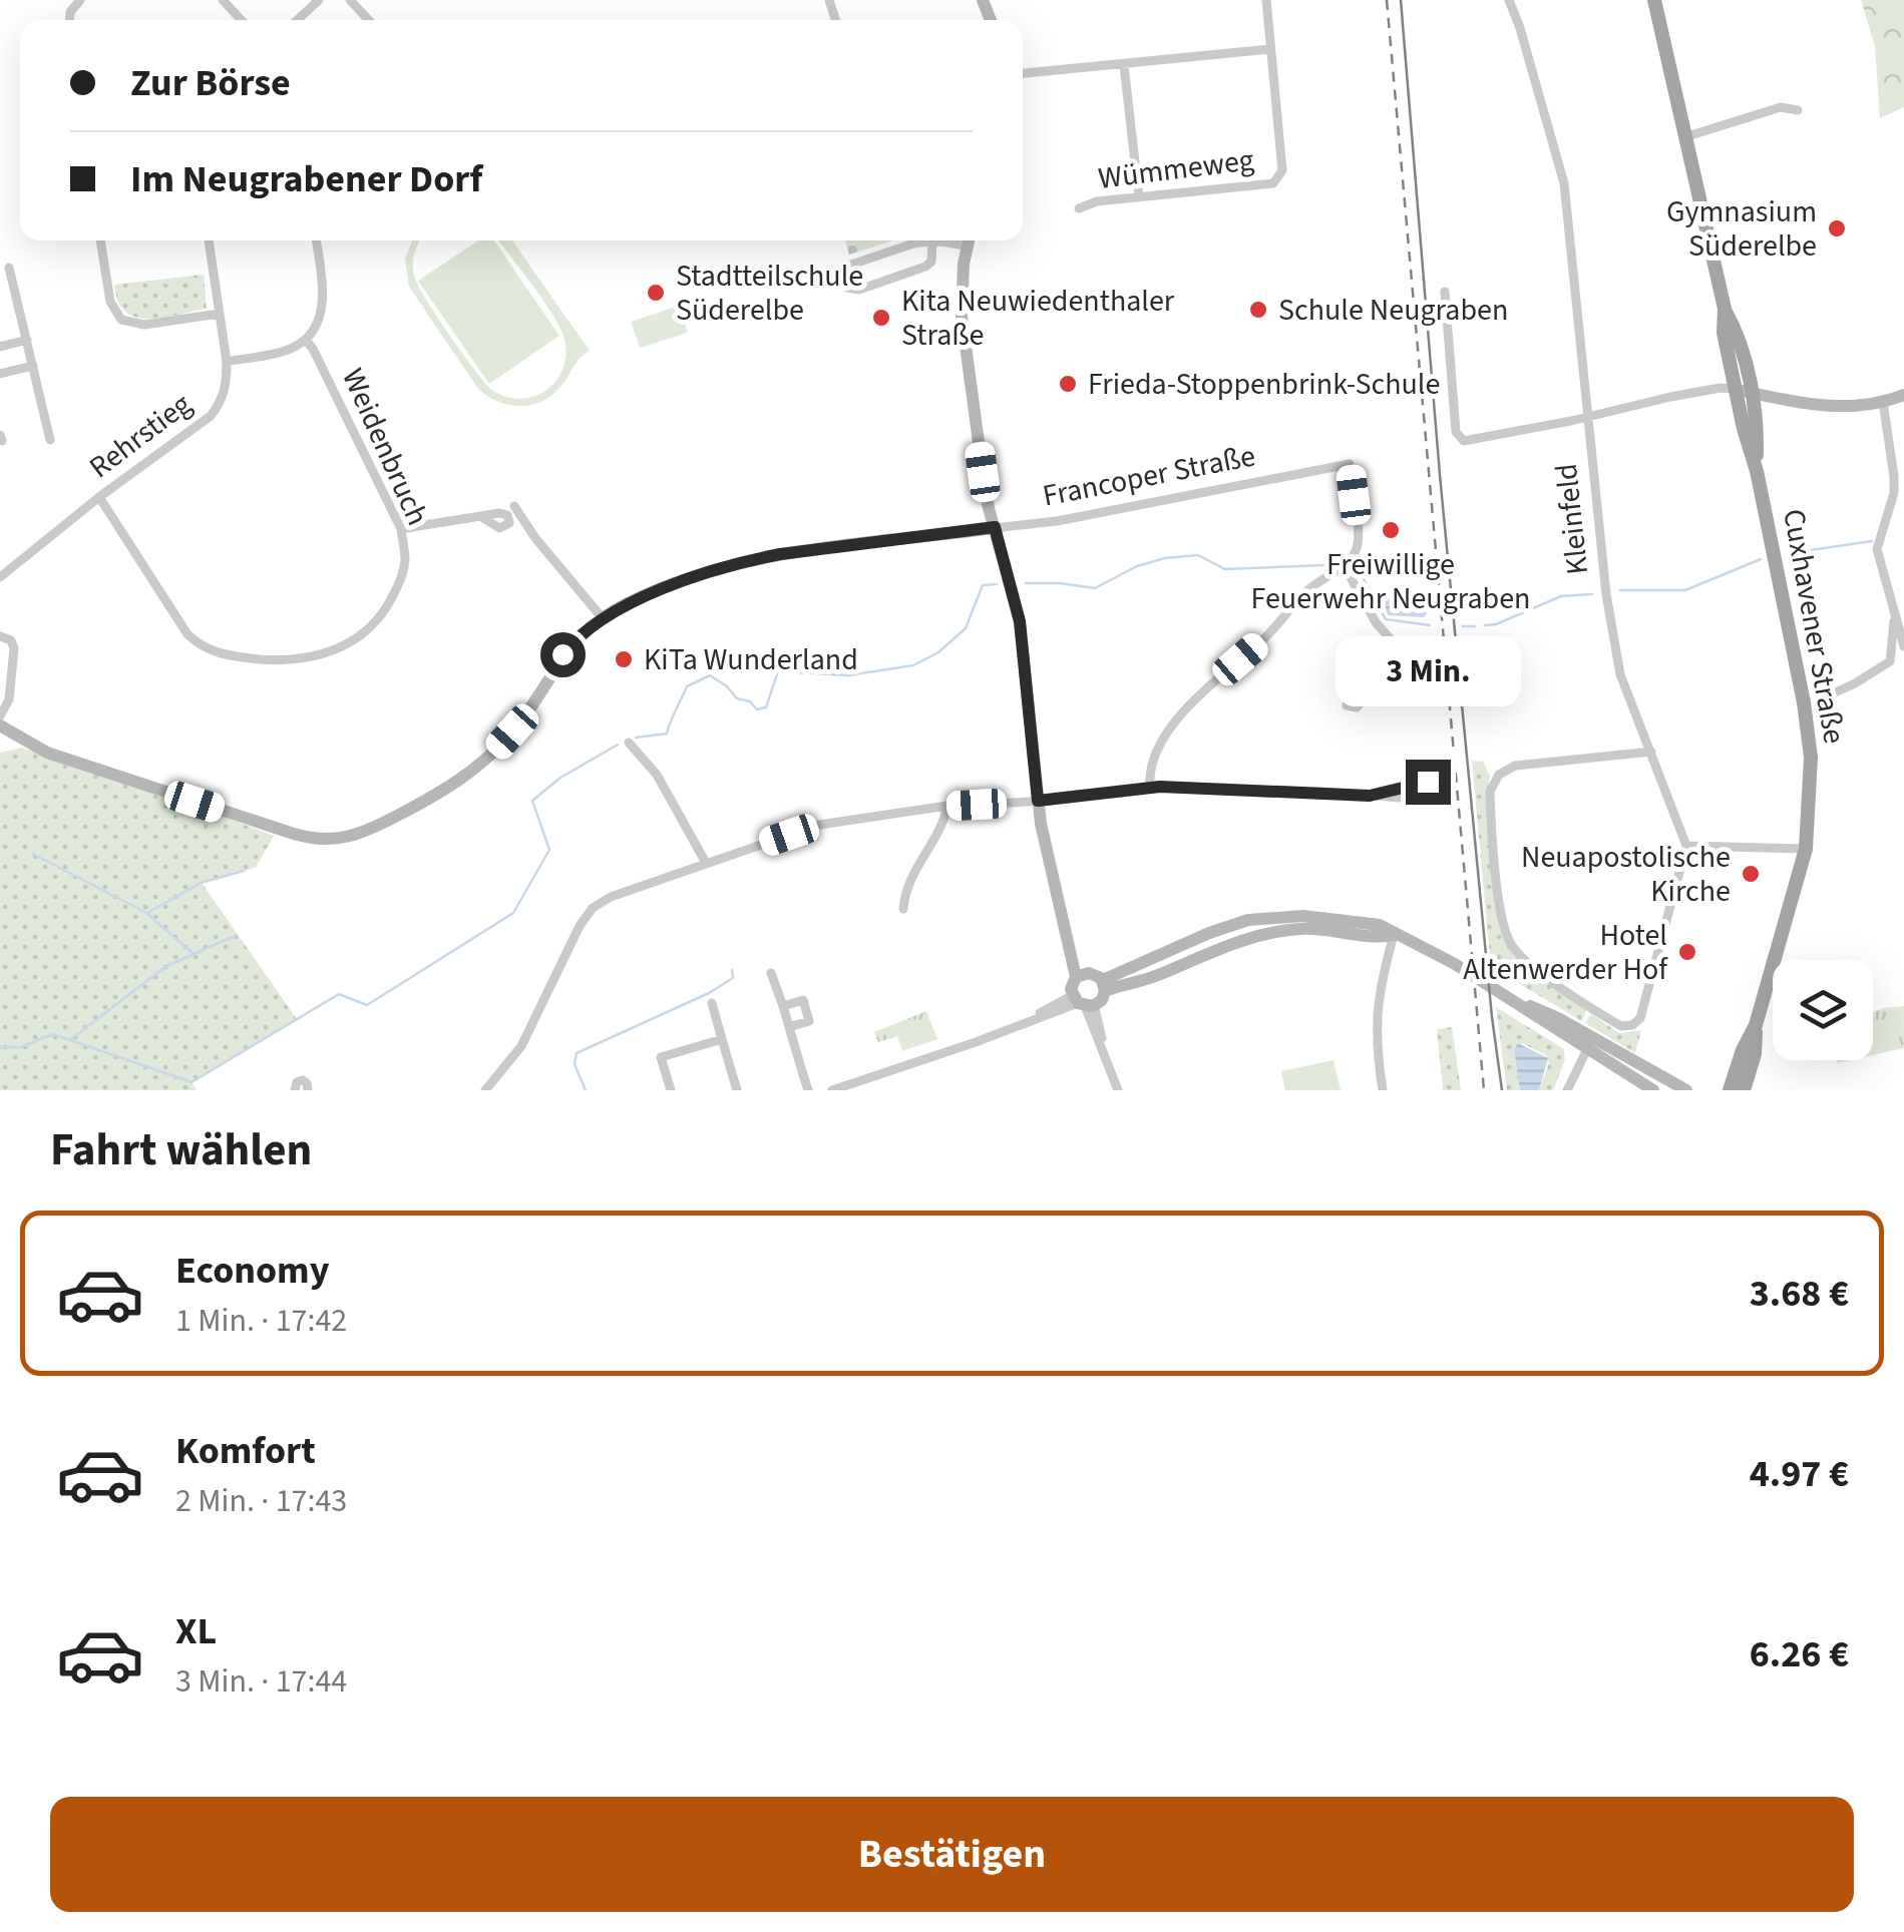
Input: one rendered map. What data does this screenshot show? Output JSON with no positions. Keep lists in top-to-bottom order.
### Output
{
  "streets": {
    "main road": ["Francoper Straße", "Cuxhavener Straße"],
    "street": [
      "Wümmeweg",
      "Rehrstieg",
      "Weidenbruch",
      "Kleinfeld"
    ]
  },
  "crossings": [
    ["Rehrstieg", "Weidenbruch"]
  ],
  "places": [
    "Gymnasium Süderelbe",
    "Stadtteilschule Süderelbe",
    "Schule Neugraben",
    "Kita Neuwiedenthaler Straße",
    "Frieda-Stoppenbrink-Schule",
    "Freiwillige Feuerwehr Neugraben",
    "KiTa Wunderland",
    "Neuapostolische Kirche",
    "Hotel Altenwerder Hof"
  ],
  "page": {
    "banner": ["Zur Börse", "Im Neugrabener Dorf"],
    "bubble": "3 Min.",
    "heading": "Fahrt wählen",
    "list": [
      {
        "name": "Economy",
        "note": "1 Min. · 17:42",
        "value": "3.68 €"
      },
      {
        "name": "Komfort",
        "note": "2 Min. · 17:43",
        "value": "4.97 €"
      },
      {
        "name": "XL",
        "note": "3 Min. · 17:44",
        "value": "6.26 €"
      }
    ],
    "buttons": "Bestätigen"
  }
}
